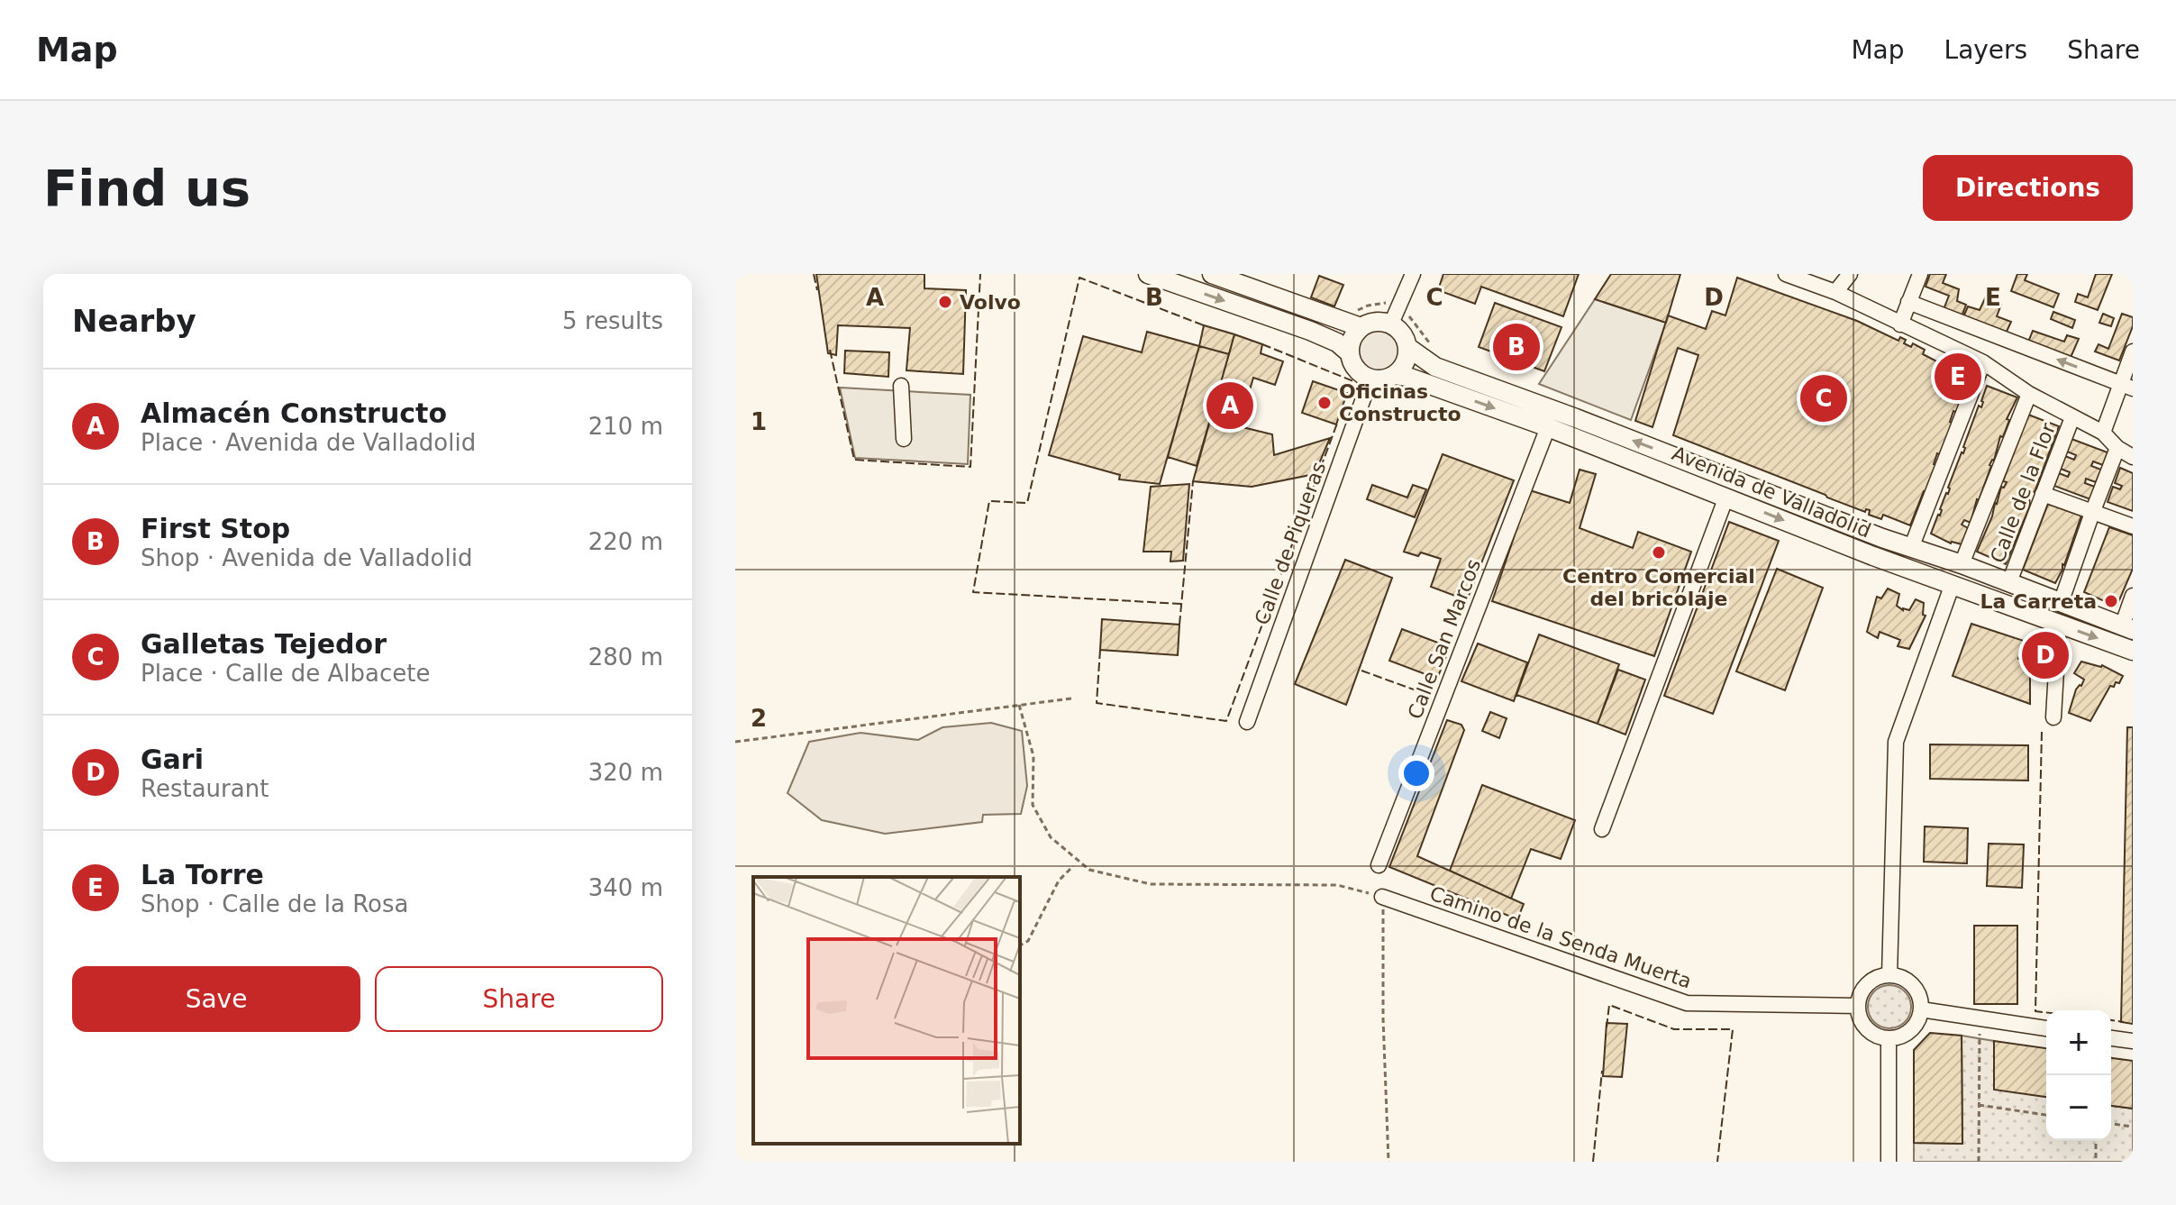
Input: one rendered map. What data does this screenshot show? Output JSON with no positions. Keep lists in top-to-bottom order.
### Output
{
  "streets": {
    "main road": ["Avenida de Valladolid"],
    "street": [
      "Calle de la Flor",
      "Calle de Piqueras",
      "Calle San Marcos",
      "Camino de la Senda Muerta"
    ]
  },
  "crossings": [
    ["Avenida de Valladolid", "Calle de la Flor"],
    ["Avenida de Valladolid", "Calle de Piqueras"],
    ["Avenida de Valladolid", "Calle San Marcos"]
  ],
  "places": [
    "Volvo",
    "Oficinas Constructo",
    "Centro Comercial del bricolaje",
    "La Carreta"
  ],
  "page": {
    "header": "Map",
    "nav": ["Map", "Layers", "Share"],
    "buttons": [
      "Directions",
      ["Save", "Share"]
    ],
    "title": "Find us",
    "heading": ["Nearby", "5 results"],
    "pins": [
      "B",
      "E",
      "C",
      "A",
      "D"
    ],
    "list": [
      {
        "mark": "A",
        "name": "Almacén Constructo",
        "note": "Place · Avenida de Valladolid",
        "value": "210 m"
      },
      {
        "mark": "B",
        "name": "First Stop",
        "note": "Shop · Avenida de Valladolid",
        "value": "220 m"
      },
      {
        "mark": "C",
        "name": "Galletas Tejedor",
        "note": "Place · Calle de Albacete",
        "value": "280 m"
      },
      {
        "mark": "D",
        "name": "Gari",
        "note": "Restaurant",
        "value": "320 m"
      },
      {
        "mark": "E",
        "name": "La Torre",
        "note": "Shop · Calle de la Rosa",
        "value": "340 m"
      }
    ],
    "map_buttons": ["+", "−"]
  },
  "grid": {
    "columns": [
      "A",
      "B",
      "C",
      "D",
      "E"
    ],
    "rows": ["1", "2"]
  }
}
